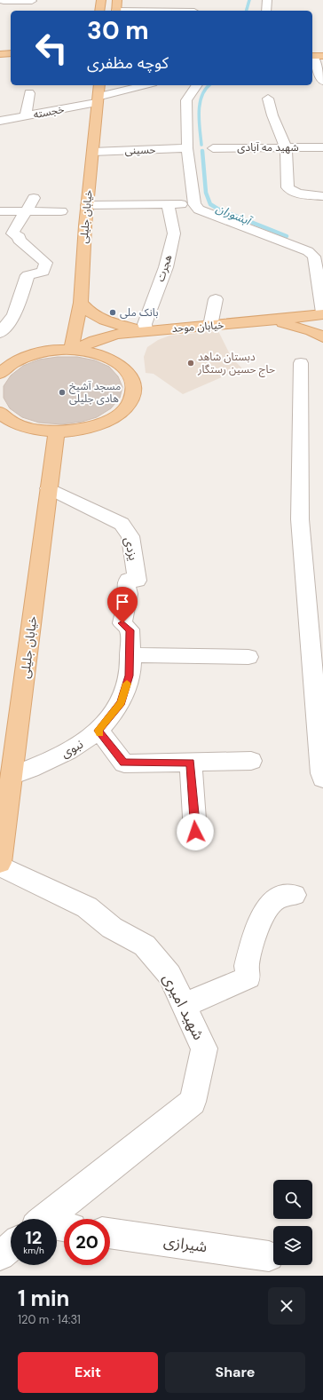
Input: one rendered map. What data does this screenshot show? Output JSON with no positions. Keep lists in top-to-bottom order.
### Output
{
  "streets": {
    "main road": ["خیابان جلیلی", "خیابان موحد"],
    "street": [
      "خجسته",
      "شهید مه آبادی",
      "حسینی",
      "هجرت",
      "یزدی",
      "نبوی",
      "شهید امیری",
      "شیرازی"
    ]
  },
  "crossings": [
    ["خجسته", "خیابان جلیلی"],
    ["حسینی", "خیابان جلیلی"],
    ["خیابان جلیلی", "خیابان موحد"],
    ["خیابان جلیلی", "یزدی"],
    ["خیابان جلیلی", "نبوی"],
    ["هجرت", "خیابان موحد"],
    ["یزدی", "نبوی"]
  ],
  "water": ["آبشوران"],
  "places": ["بانک ملی", "دبستان شاهد حاج حسین رستگار", "مسجد آشیخ هادی جلیلی"],
  "page": {
    "turn": ["30 m", "کوچه مظفری"],
    "speed": "12 km/h",
    "limit": "20",
    "heading": ["1 min", "120 m · 14:31"],
    "buttons": ["Exit", "Share"]
  }
}
